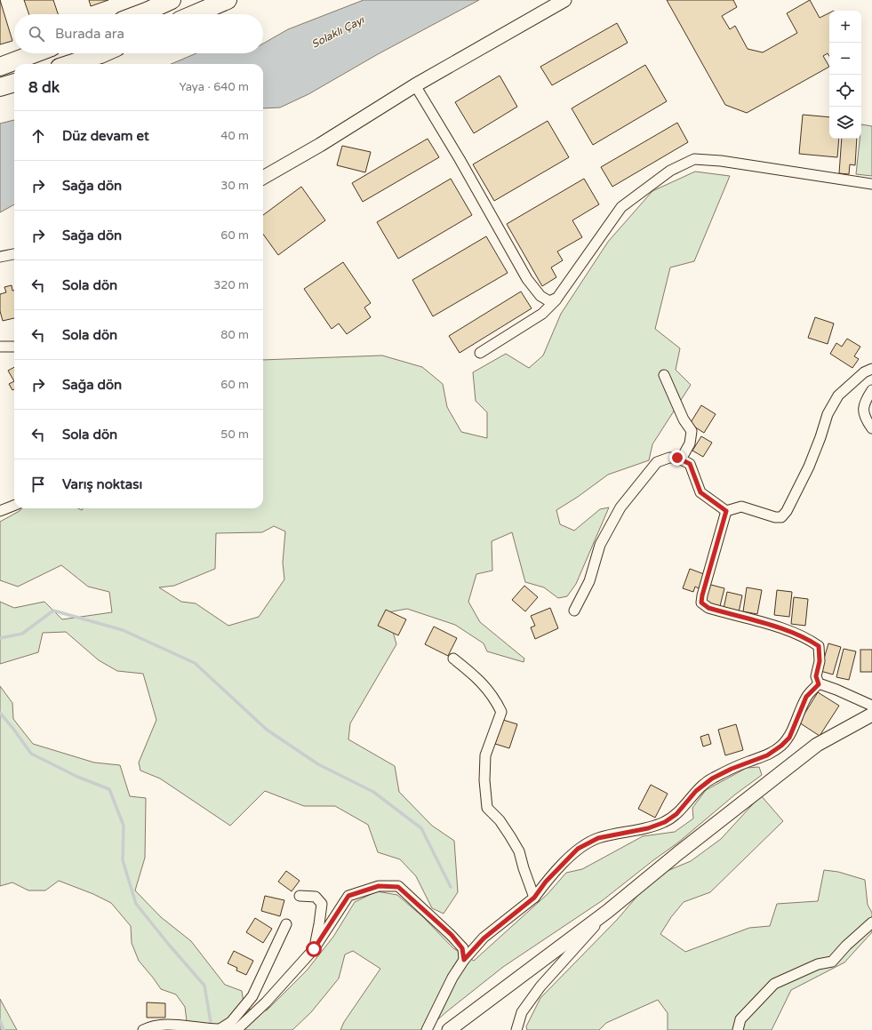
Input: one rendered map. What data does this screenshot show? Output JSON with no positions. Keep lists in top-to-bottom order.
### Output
{
  "water": ["Solaklı Çayı"],
  "page": {
    "map_buttons": ["+", "−"],
    "search": "Burada ara",
    "heading": ["8 dk", "Yaya · 640 m"],
    "list": [
      ["Düz devam et", "40 m"],
      ["Sağa dön", "30 m"],
      ["Sağa dön", "60 m"],
      ["Sola dön", "320 m"],
      ["Sola dön", "80 m"],
      ["Sağa dön", "60 m"],
      ["Sola dön", "50 m"],
      "Varış noktası"
    ]
  }
}
